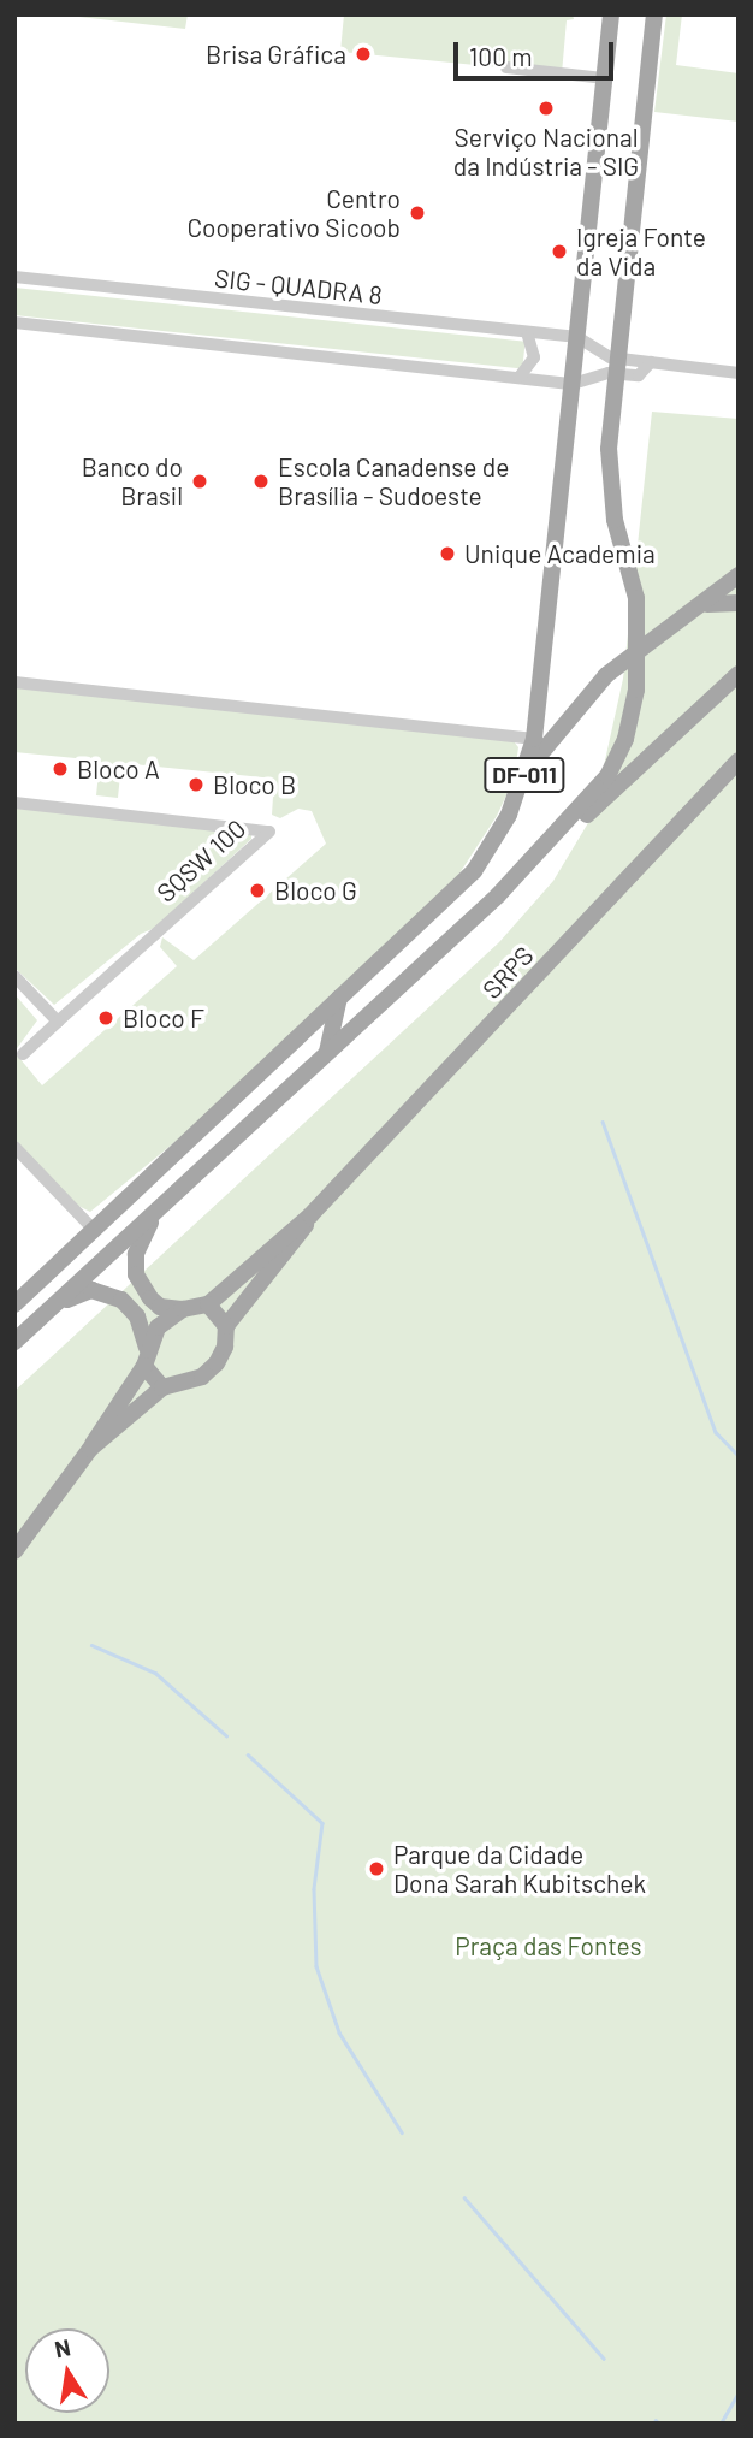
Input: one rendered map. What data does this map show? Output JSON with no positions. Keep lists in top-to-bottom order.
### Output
{
  "streets": {
    "main road": ["DF-011", "SRPS"],
    "street": ["SIG - QUADRA 8", "SQSW 100"]
  },
  "crossings": [
    ["SIG - QUADRA 8", "DF-011"]
  ],
  "parks": ["Praça das Fontes"],
  "places": [
    "Brisa Gráfica",
    "Serviço Nacional da Indústria - SIG",
    "Centro Cooperativo Sicoob",
    "Igreja Fonte da Vida",
    "Banco do Brasil",
    "Escola Canadense de Brasília - Sudoeste",
    "Unique Academia",
    "Bloco A",
    "Bloco B",
    "Bloco G",
    "Bloco F",
    "Parque da Cidade Dona Sarah Kubitschek"
  ],
  "scale_bar": "100 m",
  "north": "top"
}
